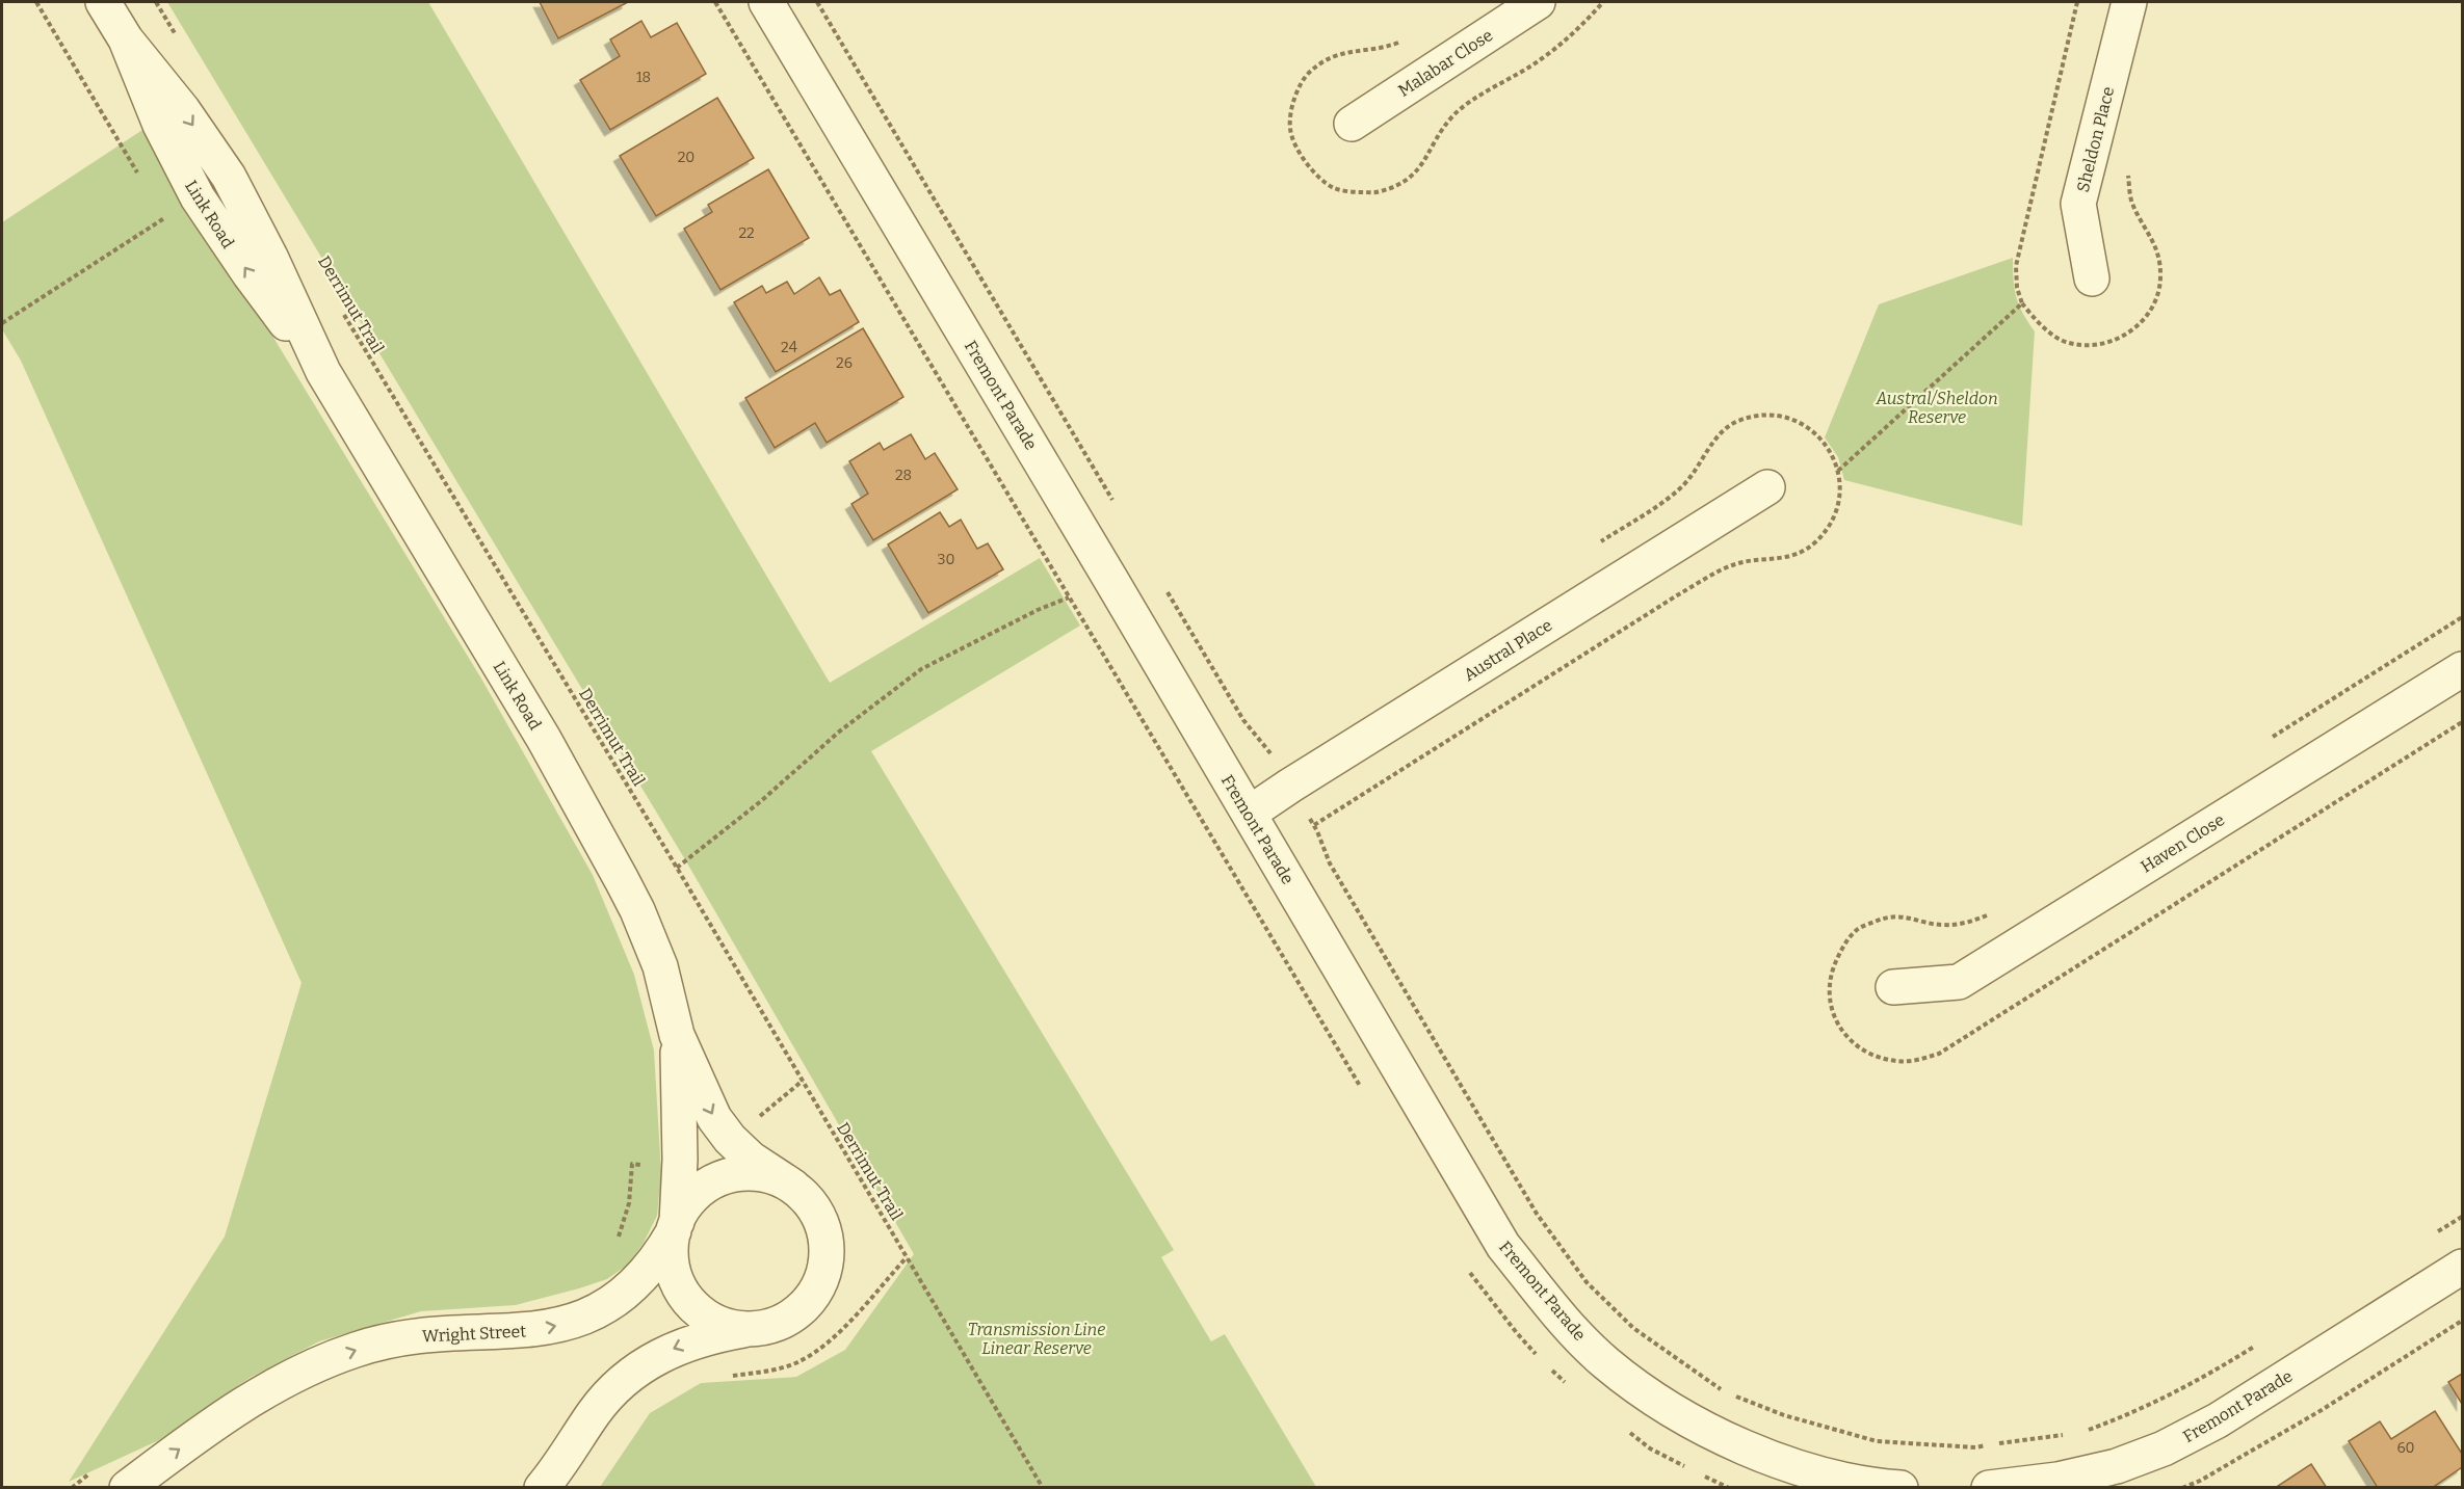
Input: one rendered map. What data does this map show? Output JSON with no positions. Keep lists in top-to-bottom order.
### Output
{
  "streets": {
    "street": [
      "Malabar Close",
      "Sheldon Place",
      "Link Road",
      "Fremont Parade",
      "Austral Place",
      "Haven Close",
      "Wright Street"
    ],
    "path": ["Derrimut Trail"]
  },
  "crossings": [
    ["Link Road", "Wright Street"],
    ["Fremont Parade", "Austral Place"]
  ],
  "parks": ["Austral/Sheldon Reserve", "Transmission Line Linear Reserve"],
  "house_numbers": [
    "18",
    "20",
    "22",
    "24",
    "26",
    "28",
    "30",
    "60"
  ]
}
